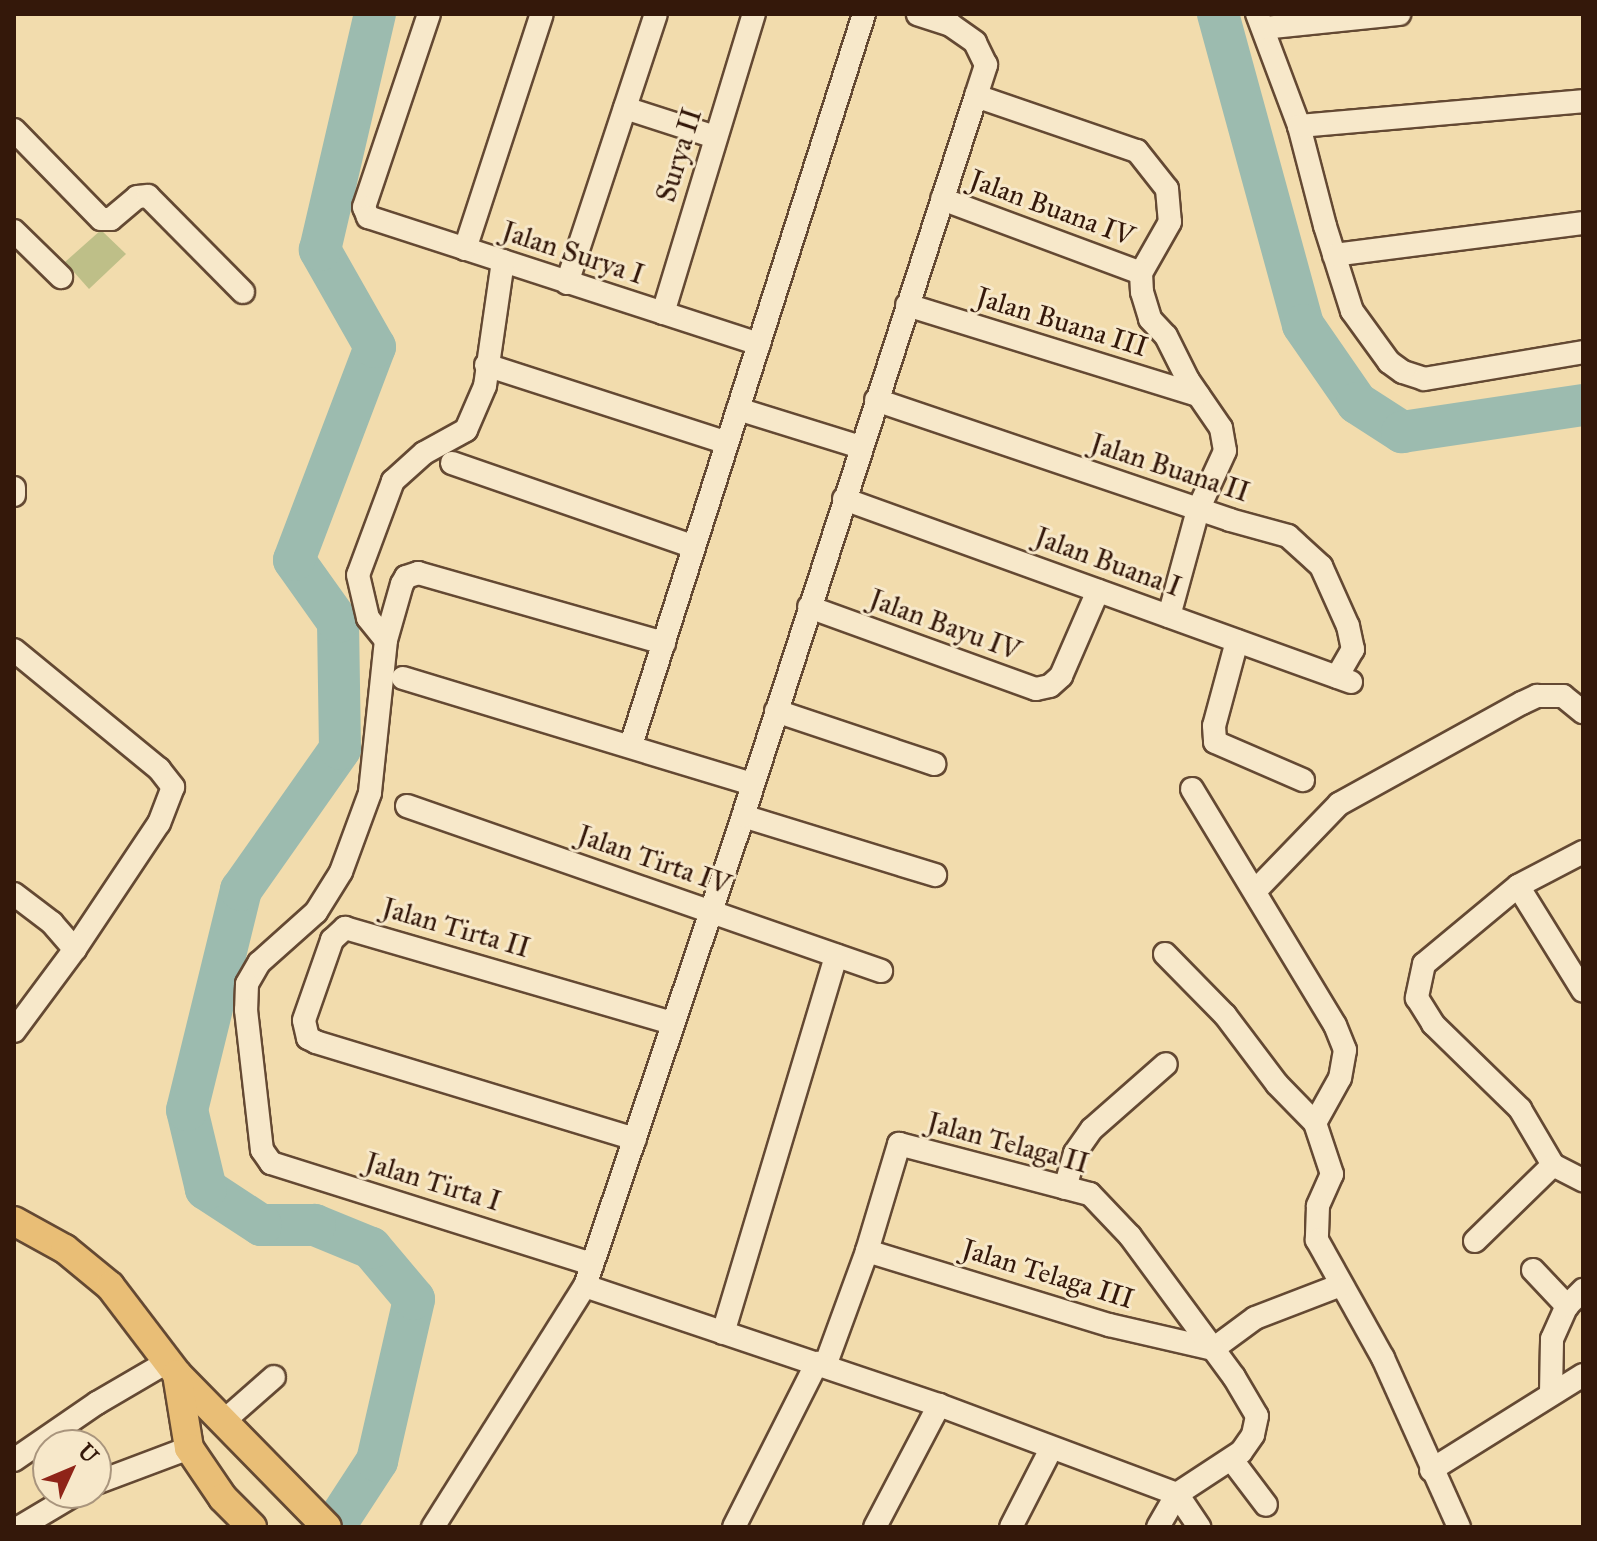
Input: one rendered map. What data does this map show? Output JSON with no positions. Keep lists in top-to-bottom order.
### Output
{
  "streets": {
    "street": [
      "Surya II",
      "Jalan Buana IV",
      "Jalan Surya I",
      "Jalan Buana III",
      "Jalan Buana II",
      "Jalan Buana I",
      "Jalan Bayu IV",
      "Jalan Tirta IV",
      "Jalan Tirta II",
      "Jalan Telaga II",
      "Jalan Tirta I",
      "Jalan Telaga III"
    ]
  },
  "crossings": [
    ["Surya II", "Jalan Surya I"],
    ["Jalan Buana II", "Jalan Buana I"],
    ["Jalan Buana I", "Jalan Bayu IV"],
    ["Jalan Telaga II", "Jalan Telaga III"]
  ],
  "north": "top right"
}
